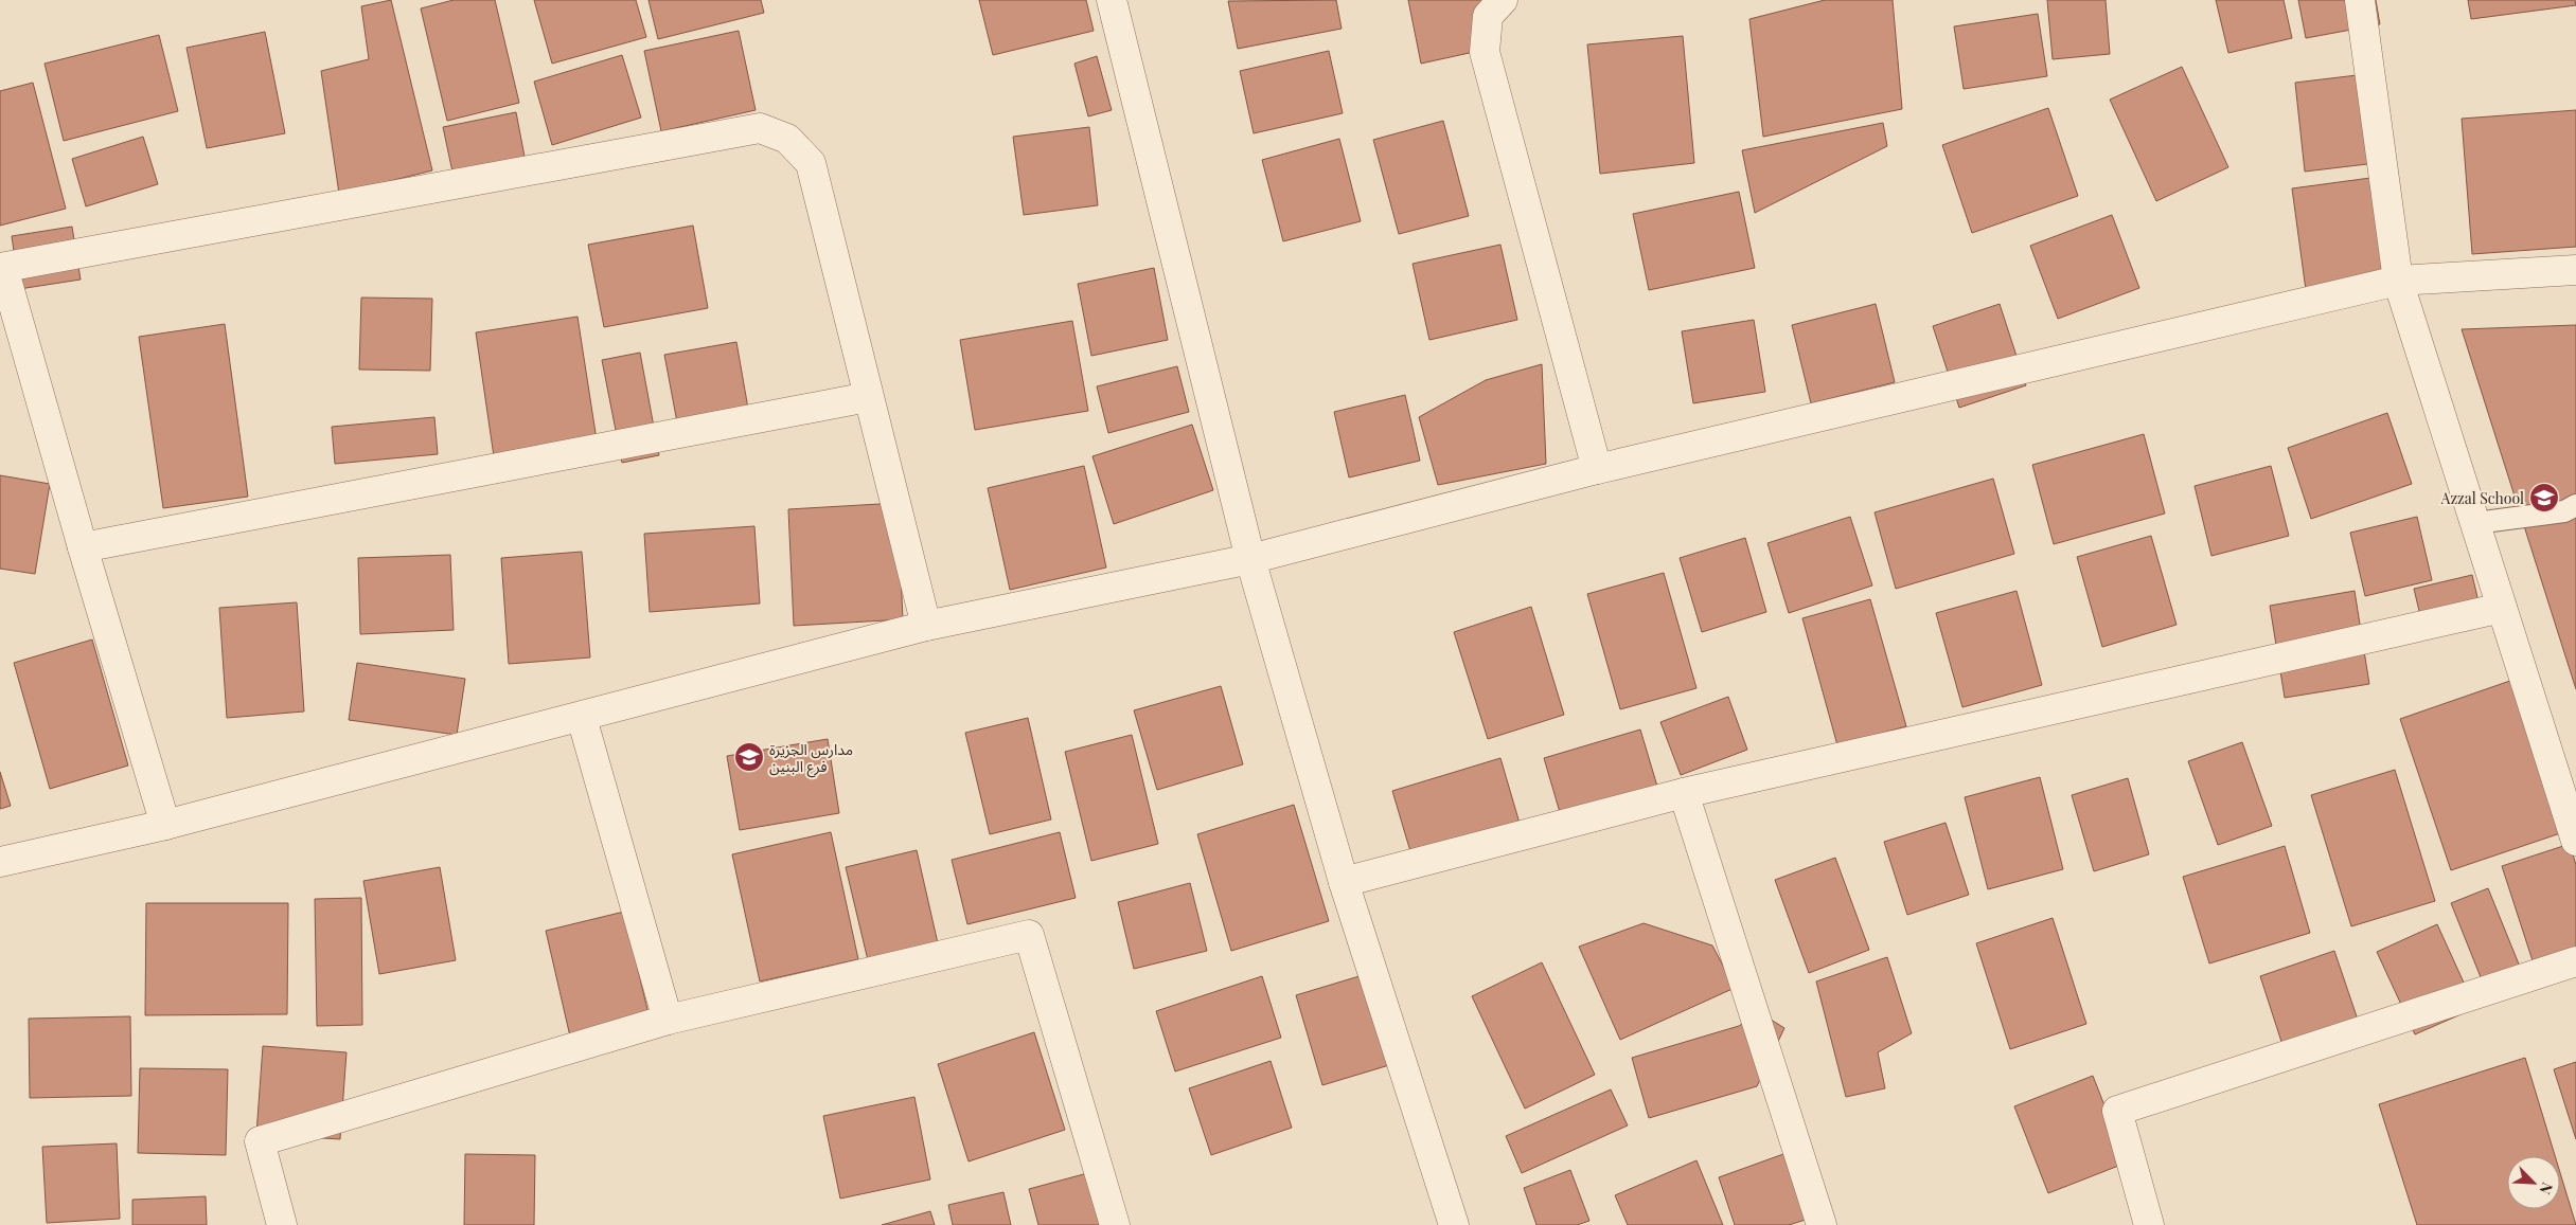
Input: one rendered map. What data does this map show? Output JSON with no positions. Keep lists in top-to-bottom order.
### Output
{
  "places": {
    "school or university": ["Azzal School", "مدارس الجزيرة فرع البنين"]
  },
  "north": "bottom right"
}
